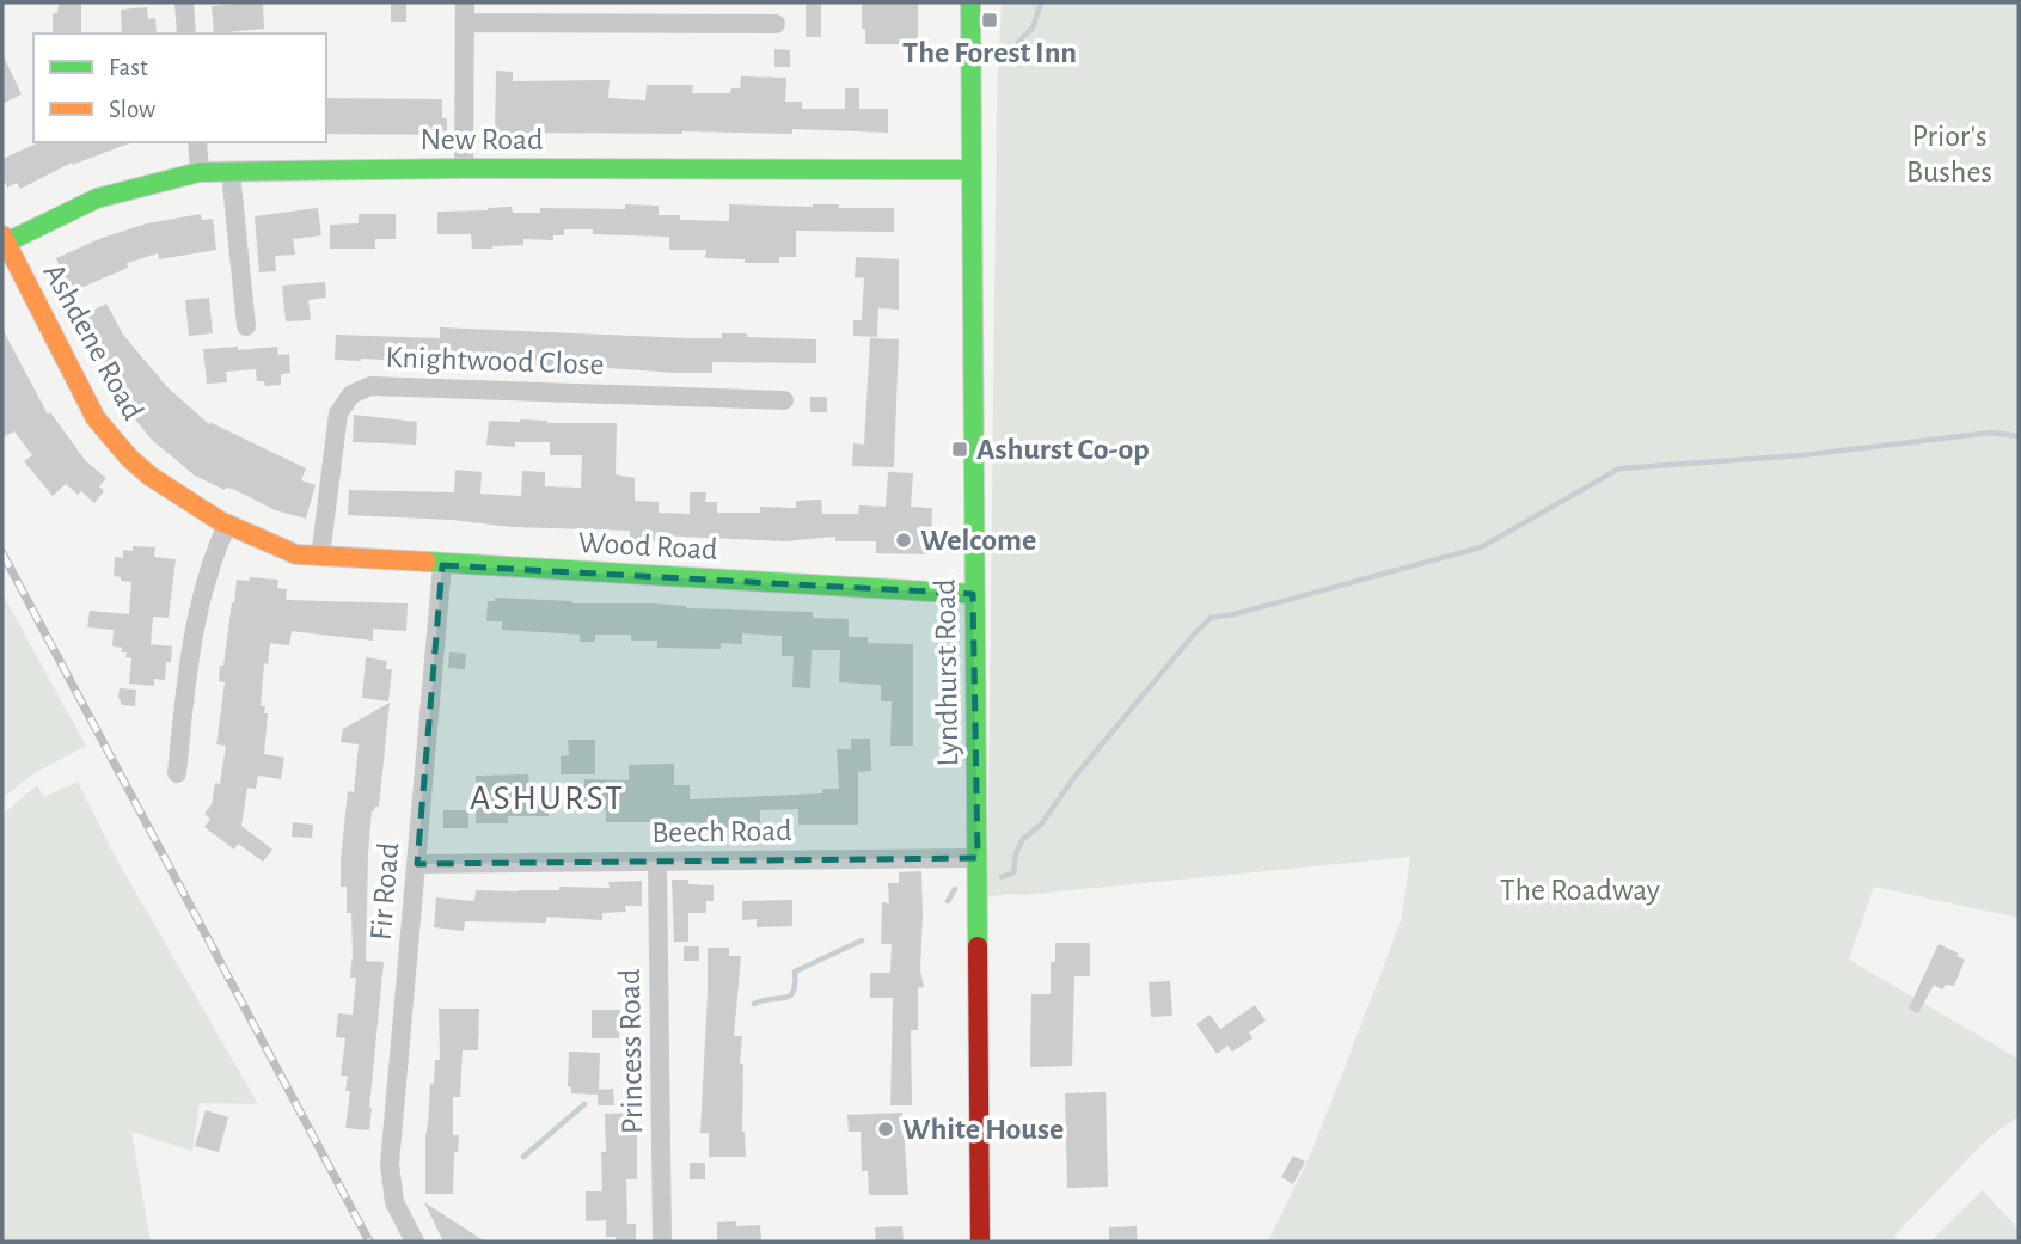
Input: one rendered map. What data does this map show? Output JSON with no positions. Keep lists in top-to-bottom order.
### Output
{
  "streets": {
    "street": [
      "New Road",
      "Ashdene Road",
      "Knightwood Close",
      "Wood Road",
      "Lyndhurst Road",
      "Beech Road",
      "Fir Road",
      "Princess Road"
    ]
  },
  "crossings": [
    ["New Road", "Ashdene Road"],
    ["New Road", "Lyndhurst Road"],
    ["Ashdene Road", "Knightwood Close"],
    ["Ashdene Road", "Wood Road"],
    ["Knightwood Close", "Wood Road"],
    ["Wood Road", "Lyndhurst Road"],
    ["Wood Road", "Fir Road"],
    ["Lyndhurst Road", "Beech Road"],
    ["Beech Road", "Fir Road"],
    ["Beech Road", "Princess Road"]
  ],
  "districts": ["ASHURST"],
  "parks": ["Prior's Bushes", "The Roadway"],
  "places": {
    "transit": ["The Forest Inn", "Ashurst Co-op"],
    "other": ["Welcome", "White House"]
  },
  "legend": ["Fast", "Slow"]
}
